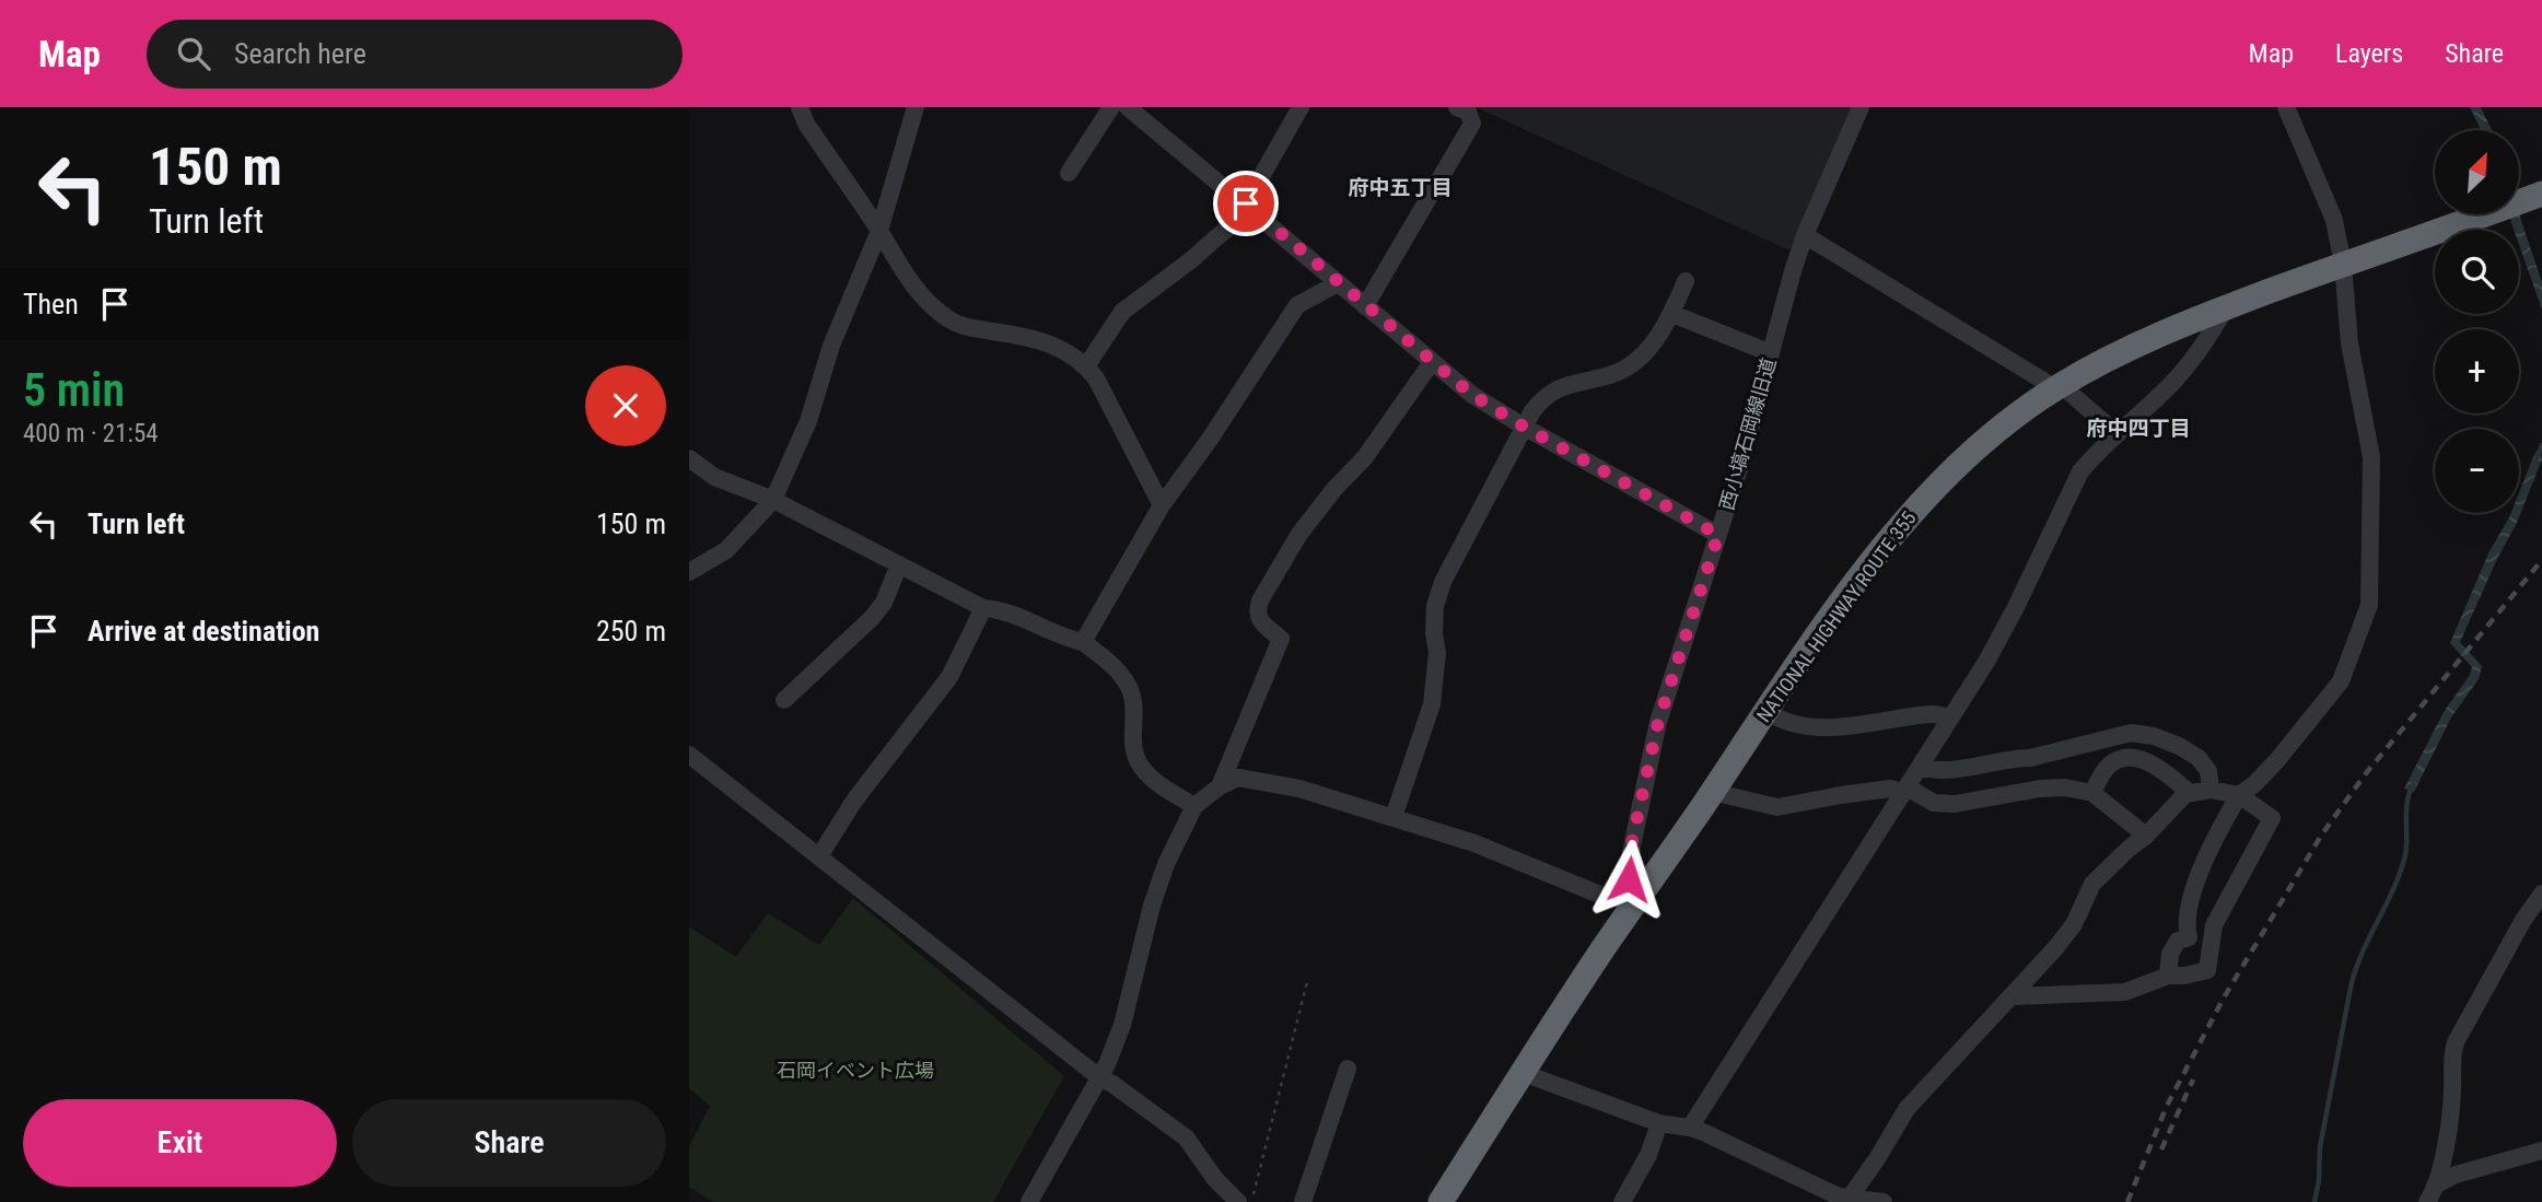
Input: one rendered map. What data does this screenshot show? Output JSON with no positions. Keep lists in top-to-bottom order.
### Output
{
  "streets": {
    "highway": ["NATIONAL HIGHWAY ROUTE 355"],
    "street": ["西小塙石岡線旧道"]
  },
  "crossings": [
    ["西小塙石岡線旧道", "NATIONAL HIGHWAY ROUTE 355"]
  ],
  "districts": ["府中五丁目", "府中四丁目"],
  "parks": ["石岡イベント広場"],
  "north": "top right",
  "page": {
    "header": "Map",
    "search": "Search here",
    "nav": ["Map", "Layers", "Share"],
    "turn": ["150 m", "Turn left"],
    "map_buttons": ["+", "−"],
    "then": "Then",
    "heading": ["5 min", "400 m · 21:54"],
    "list": [
      {
        "name": "Turn left",
        "value": "150 m"
      },
      {
        "name": "Arrive at destination",
        "value": "250 m"
      }
    ],
    "buttons": ["Exit", "Share"]
  }
}
